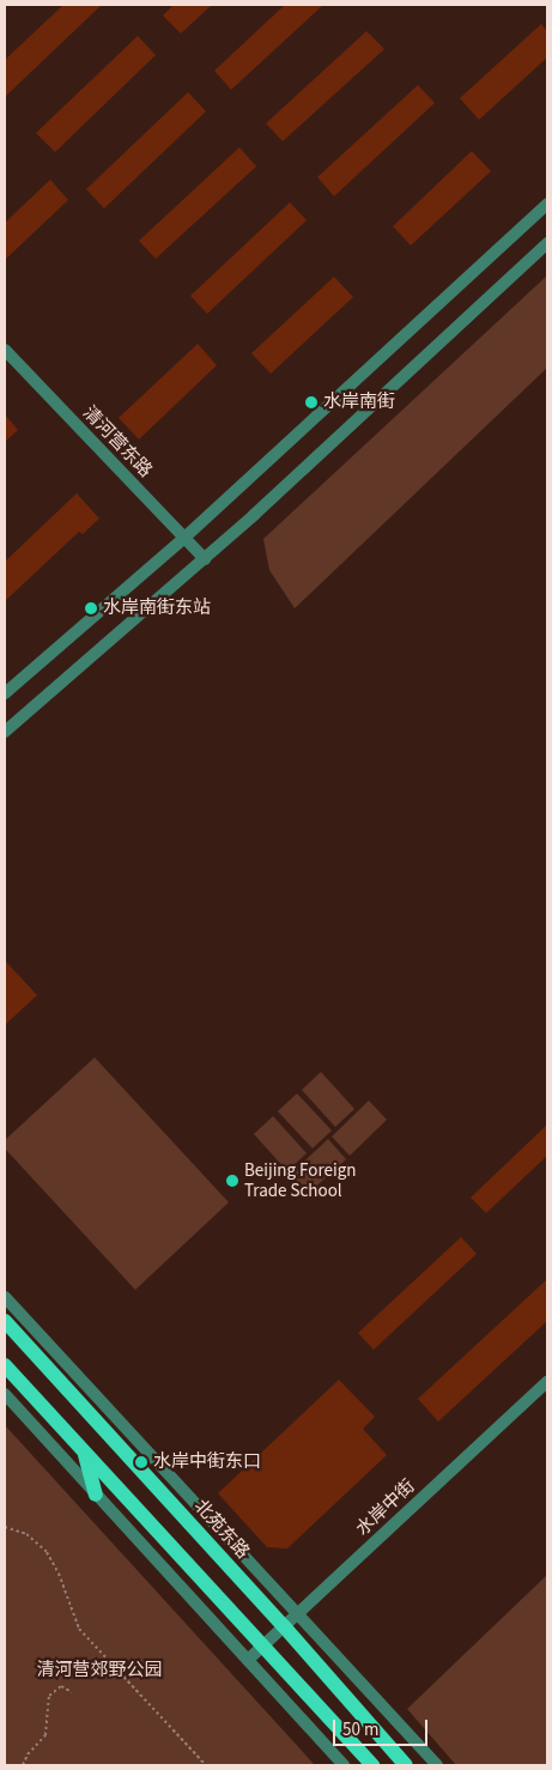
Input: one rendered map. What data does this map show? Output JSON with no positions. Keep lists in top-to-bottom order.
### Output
{
  "streets": {
    "main road": ["北苑东路"],
    "street": ["清河营东路", "水岸中街"]
  },
  "crossings": [
    ["水岸中街", "北苑东路"]
  ],
  "parks": ["清河营郊野公园"],
  "places": [
    "水岸南街",
    "水岸南街东站",
    "Beijing Foreign Trade School",
    "水岸中街东口"
  ],
  "scale_bar": "50 m"
}
